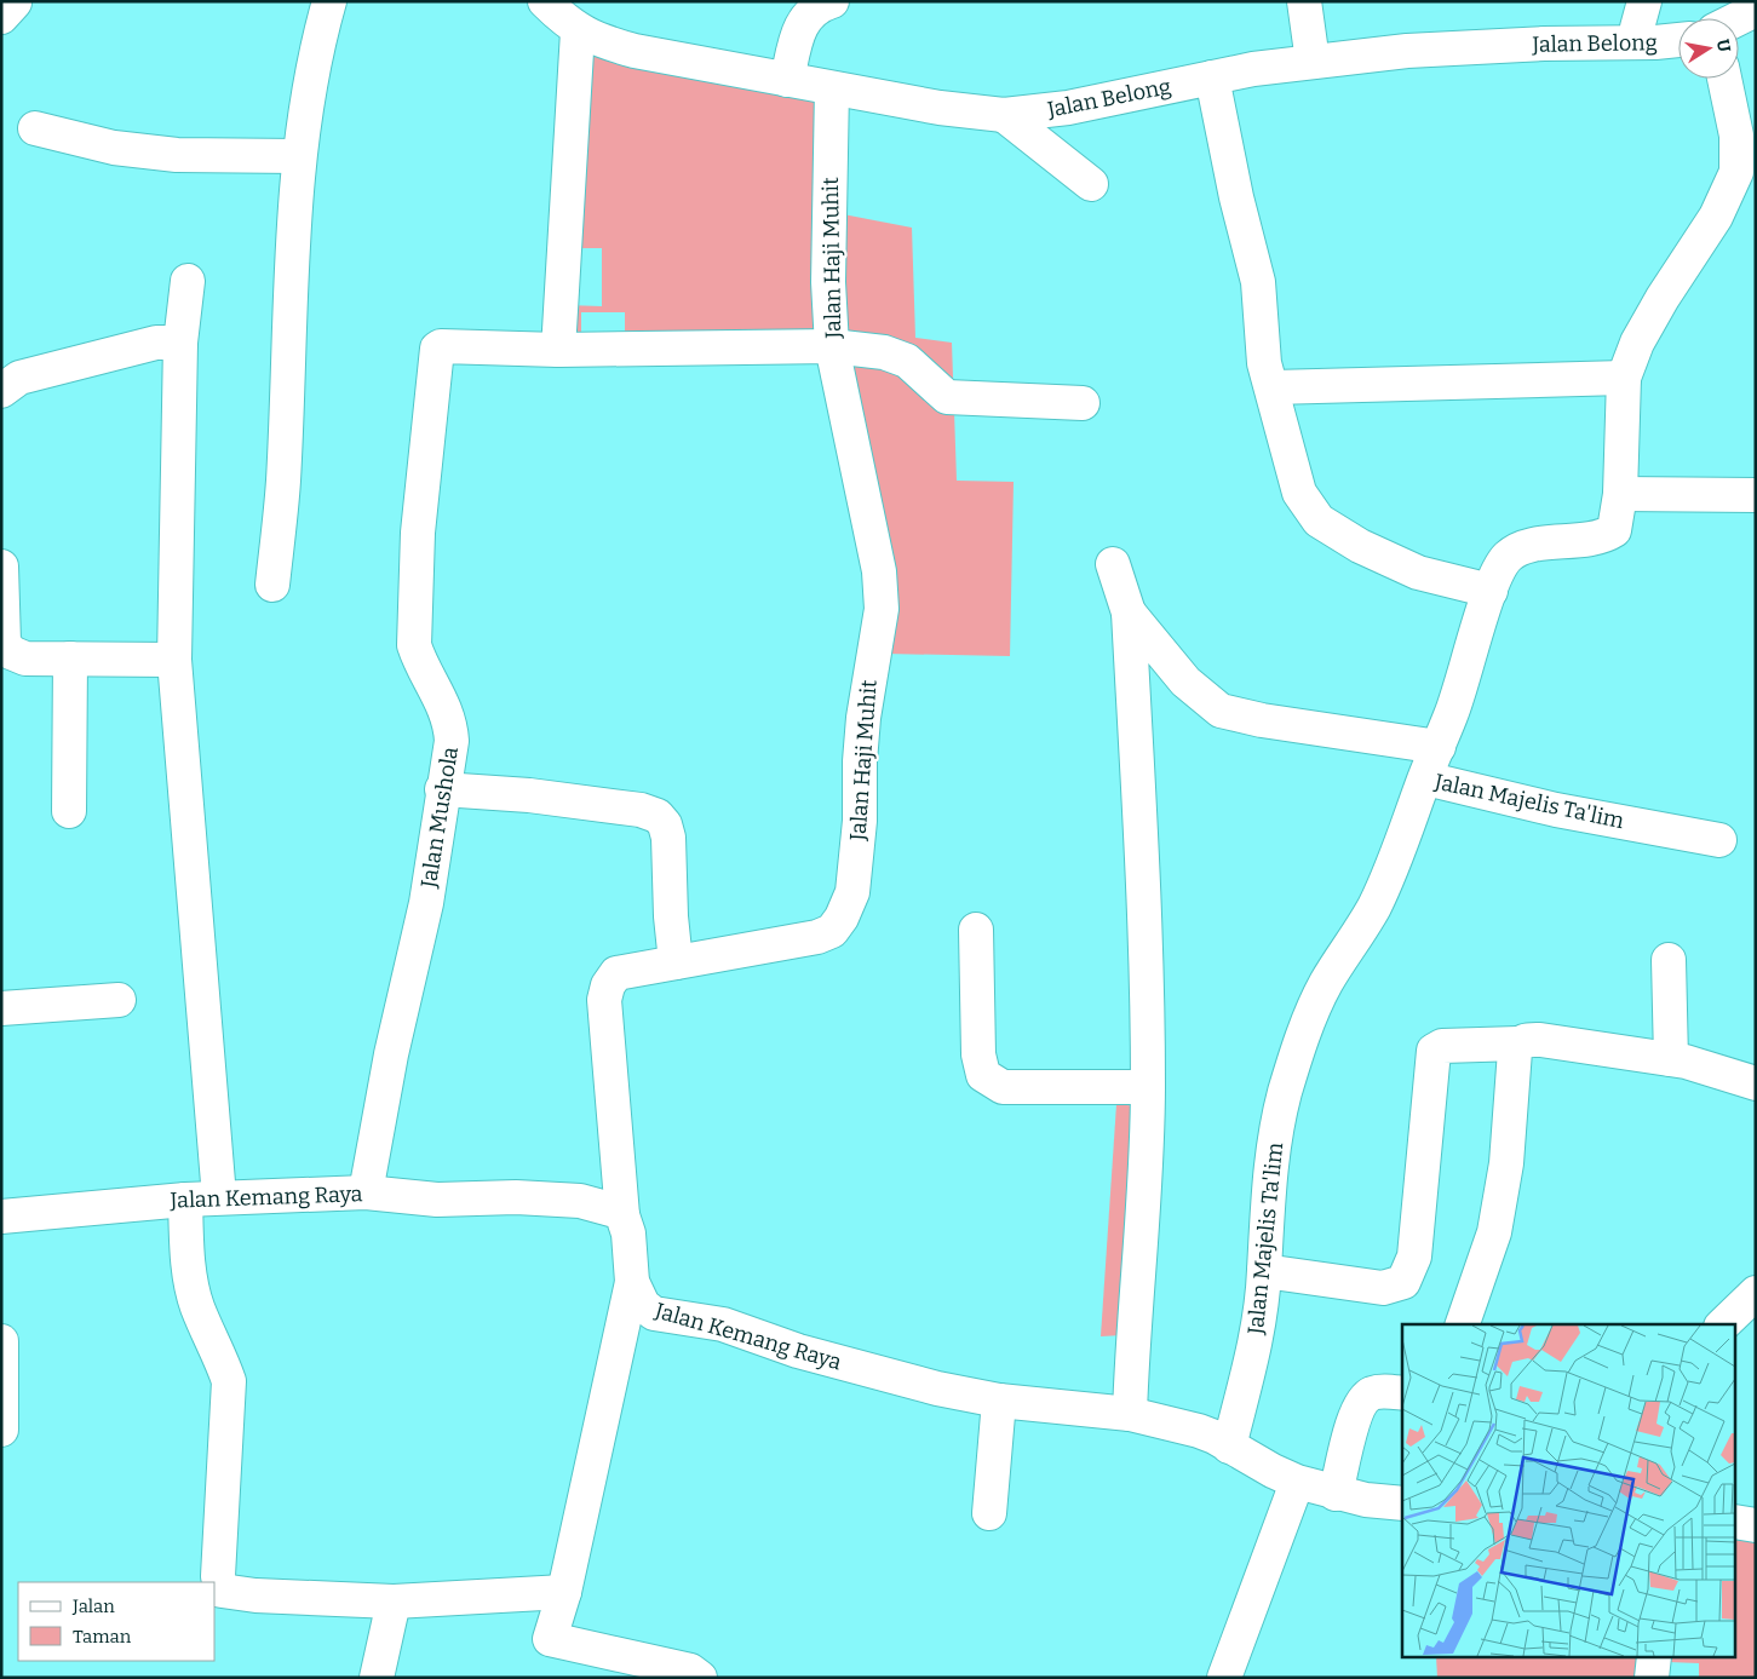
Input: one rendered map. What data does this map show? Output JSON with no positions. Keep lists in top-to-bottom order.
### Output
{
  "streets": {
    "street": [
      "Jalan Belong",
      "Jalan Haji Muhit",
      "Jalan Majelis Ta'lim",
      "Jalan Mushola",
      "Jalan Kemang Raya"
    ]
  },
  "crossings": [
    ["Jalan Belong", "Jalan Haji Muhit"],
    ["Jalan Haji Muhit", "Jalan Kemang Raya"],
    ["Jalan Majelis Ta'lim", "Jalan Kemang Raya"],
    ["Jalan Mushola", "Jalan Kemang Raya"]
  ],
  "legend": ["Jalan", "Taman"],
  "north": "right"
}
